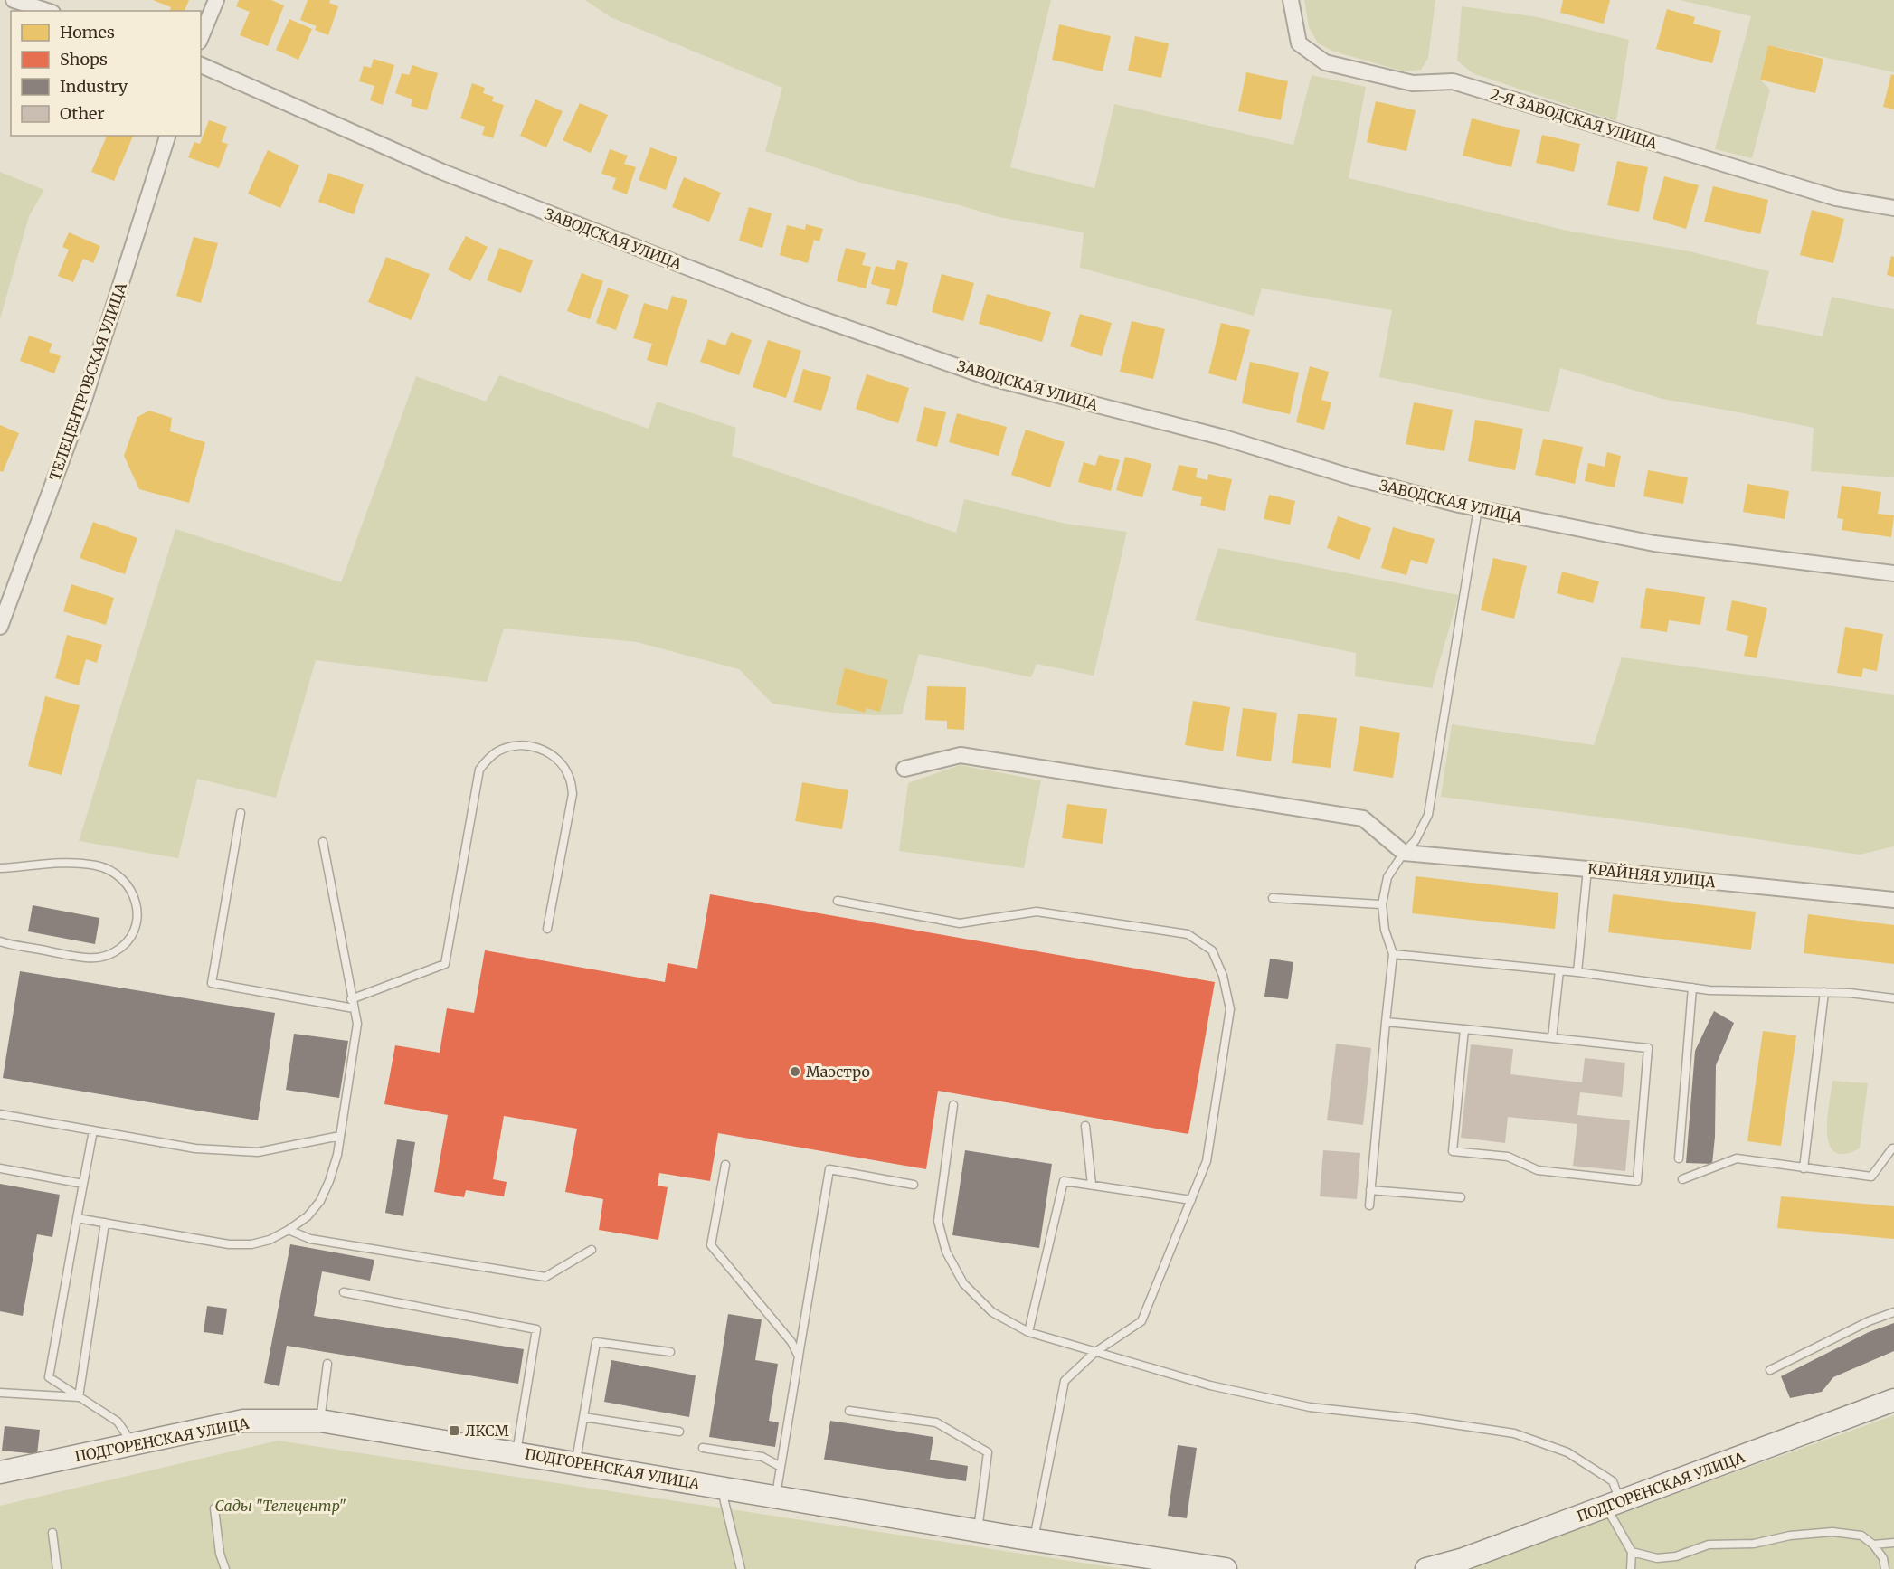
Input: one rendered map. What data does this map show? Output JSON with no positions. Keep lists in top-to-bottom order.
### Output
{
  "streets": {
    "street": [
      "2-Я ЗАВОДСКАЯ УЛИЦА",
      "ЗАВОДСКАЯ УЛИЦА",
      "ТЕЛЕЦЕНТРОВСКАЯ УЛИЦА",
      "КРАЙНЯЯ УЛИЦА",
      "ПОДГОРЕНСКАЯ УЛИЦА"
    ]
  },
  "parks": ["Сады \"Телецентр\""],
  "places": {
    "other": ["Маэстро"],
    "transit": ["ЛКСМ"]
  },
  "legend": [
    "Homes",
    "Shops",
    "Industry",
    "Other"
  ]
}
